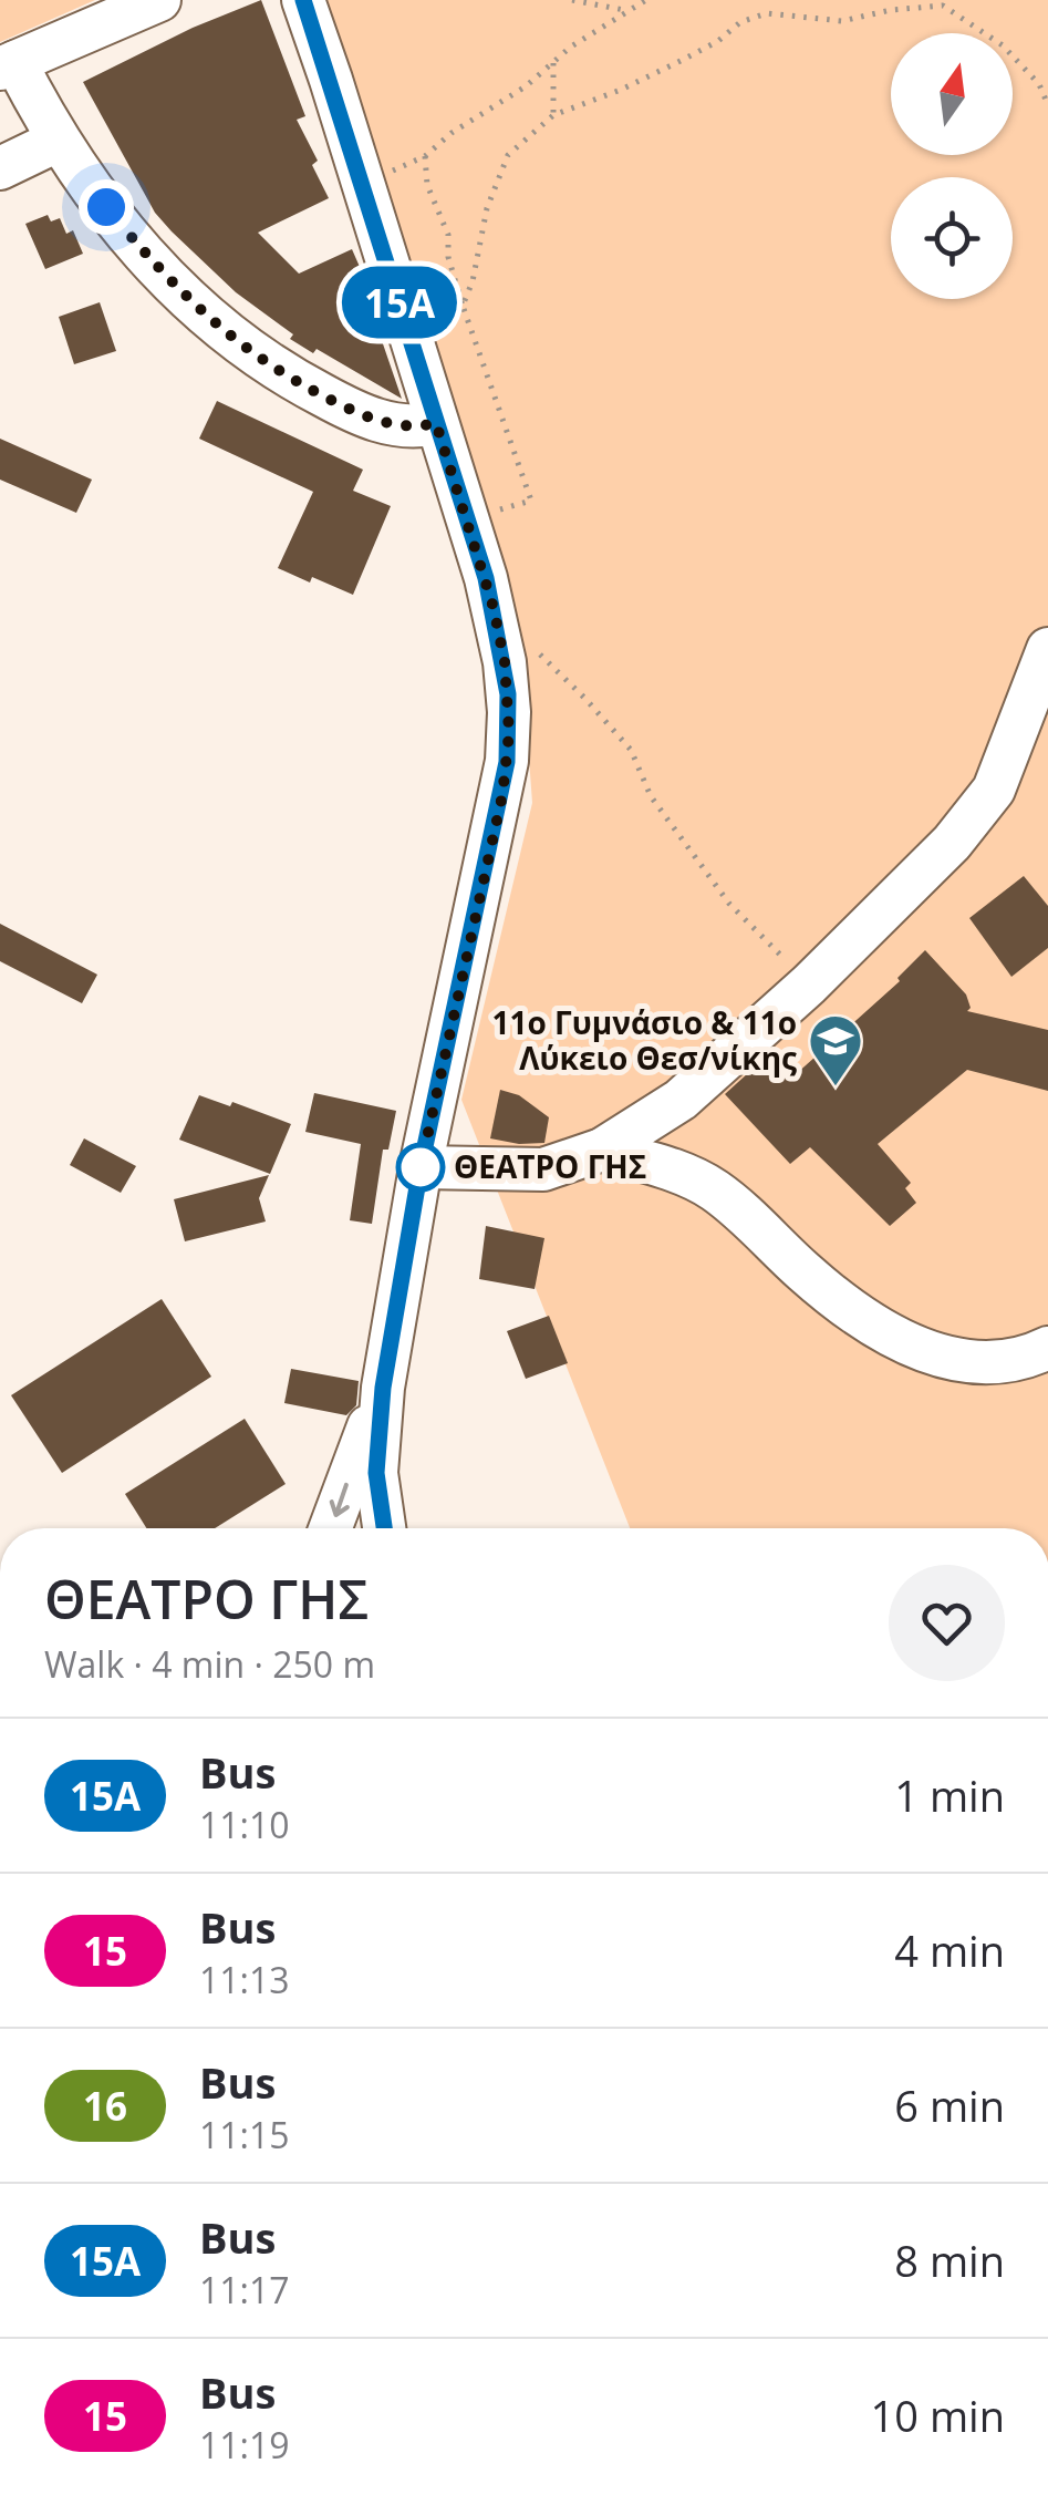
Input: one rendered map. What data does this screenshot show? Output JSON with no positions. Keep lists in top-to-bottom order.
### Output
{
  "places": {
    "school or university": ["11ο Γυμνάσιο & 11ο Λύκειο Θεσ/νίκης"],
    "other": ["ΘΕΑΤΡΟ ΓΗΣ"]
  },
  "lines": ["bus line 15Α"],
  "north": "top",
  "page": {
    "on_map": "15Α",
    "heading": ["ΘΕΑΤΡΟ ΓΗΣ", "Walk · 4 min · 250 m"],
    "list": [
      {
        "mark": "15Α",
        "name": "Bus",
        "note": "11:10",
        "value": "1 min"
      },
      {
        "mark": "15",
        "name": "Bus",
        "note": "11:13",
        "value": "4 min"
      },
      {
        "mark": "16",
        "name": "Bus",
        "note": "11:15",
        "value": "6 min"
      },
      {
        "mark": "15Α",
        "name": "Bus",
        "note": "11:17",
        "value": "8 min"
      },
      {
        "mark": "15",
        "name": "Bus",
        "note": "11:19",
        "value": "10 min"
      }
    ]
  }
}
